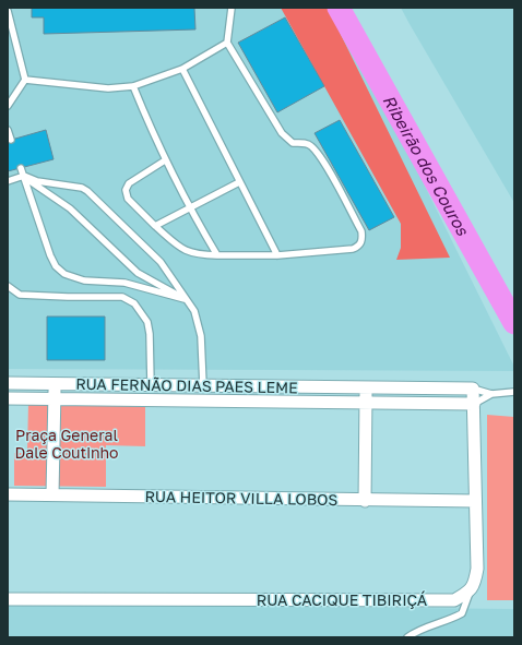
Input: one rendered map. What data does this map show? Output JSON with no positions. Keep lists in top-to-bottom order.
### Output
{
  "streets": {
    "street": ["RUA FERNÃO DIAS PAES LEME", "RUA HEITOR VILLA LOBOS", "RUA CACIQUE TIBIRIÇÁ"]
  },
  "water": ["Ribeirão dos Couros"],
  "parks": ["Praça General Dale Coutinho"]
}
